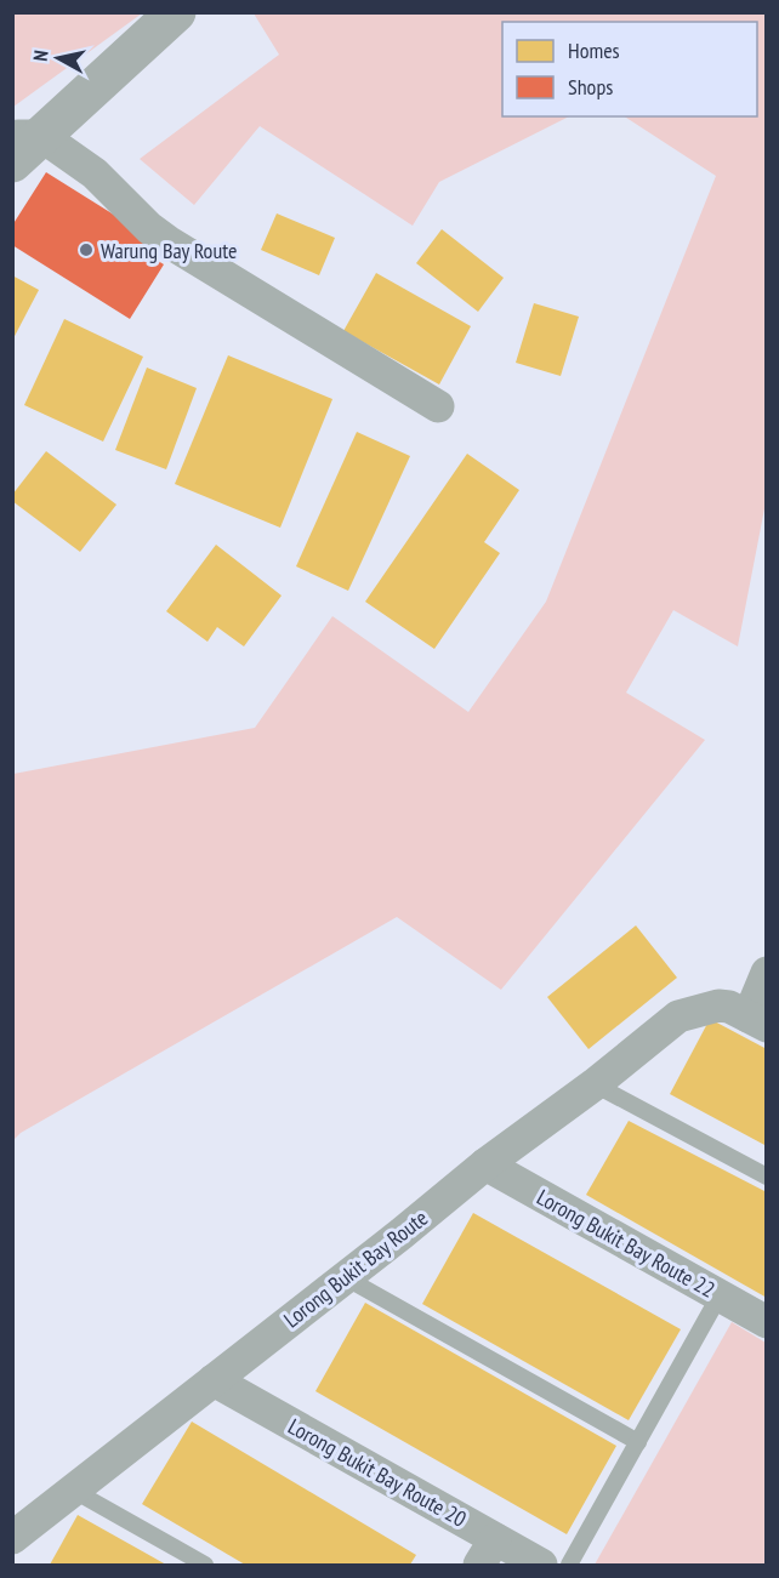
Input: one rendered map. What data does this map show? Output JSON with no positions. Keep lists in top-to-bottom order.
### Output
{
  "streets": {
    "street": ["Lorong Bukit Bay Route 22", "Lorong Bukit Bay Route", "Lorong Bukit Bay Route 20"]
  },
  "crossings": [
    ["Lorong Bukit Bay Route 22", "Lorong Bukit Bay Route"],
    ["Lorong Bukit Bay Route", "Lorong Bukit Bay Route 20"]
  ],
  "places": ["Warung Bay Route"],
  "legend": ["Homes", "Shops"],
  "north": "left"
}
